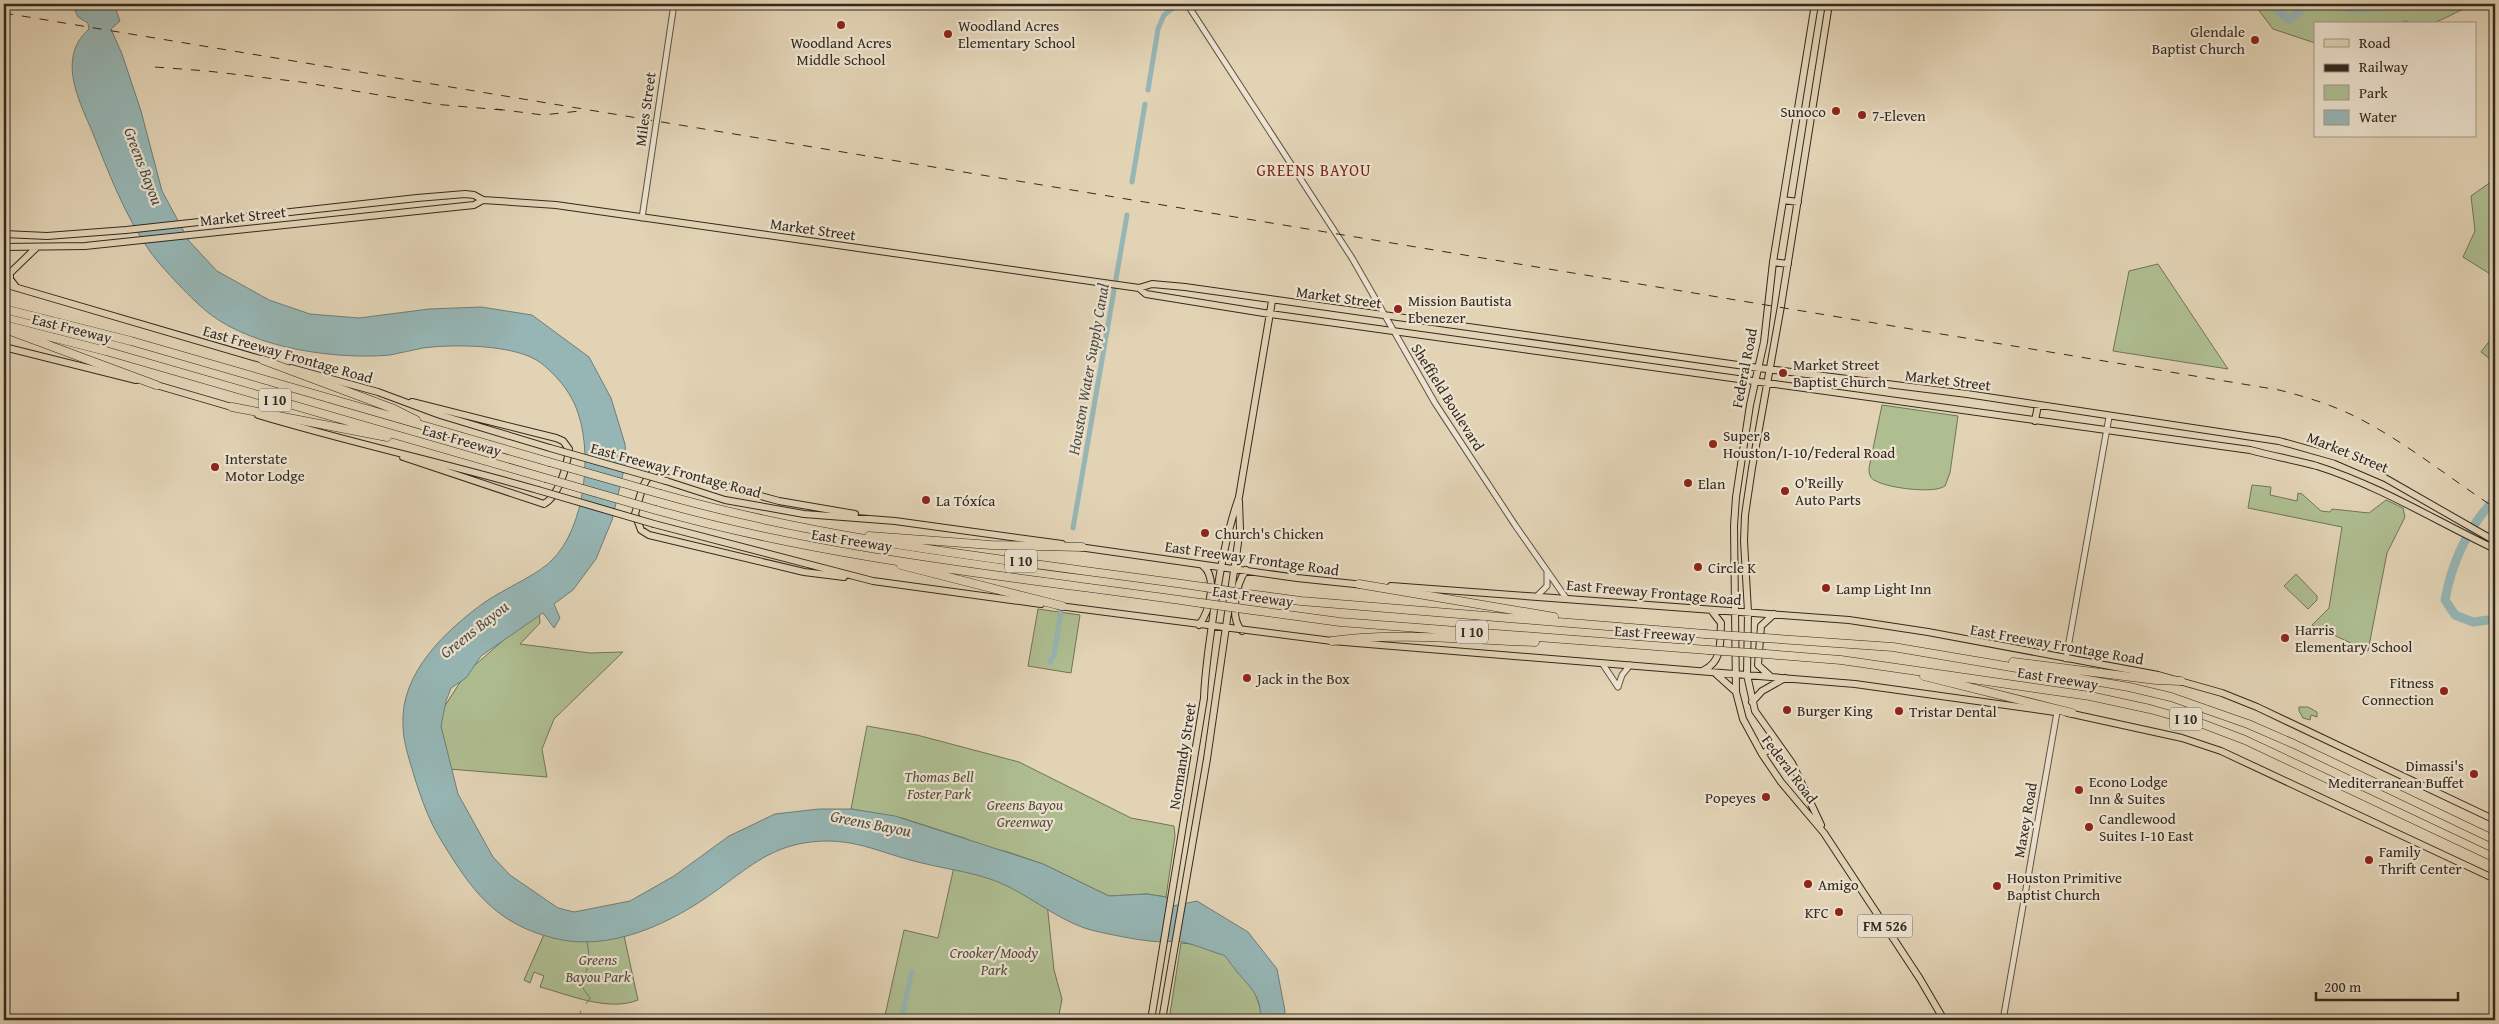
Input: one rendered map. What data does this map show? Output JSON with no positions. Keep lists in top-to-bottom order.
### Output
{
  "streets": {
    "highway": ["East Freeway", "I 10"],
    "main road": [
      "Market Street",
      "East Freeway Frontage Road",
      "Federal Road",
      "Normandy Street",
      "FM 526"
    ],
    "street": ["Miles Street", "Sheffield Boulevard", "Maxey Road"]
  },
  "crossings": [
    ["Miles Street", "Market Street"],
    ["Market Street", "Federal Road"],
    ["Market Street", "Sheffield Boulevard"],
    ["Market Street", "Normandy Street"],
    ["East Freeway Frontage Road", "Federal Road"],
    ["East Freeway Frontage Road", "Sheffield Boulevard"],
    ["East Freeway Frontage Road", "Normandy Street"]
  ],
  "districts": ["GREENS BAYOU"],
  "water": ["Greens Bayou", "Houston Water Supply Canal"],
  "parks": [
    "Thomas Bell Foster Park",
    "Greens Bayou Greenway",
    "Crooker/Moody Park",
    "Greens Bayou Park"
  ],
  "places": [
    "Woodland Acres Middle School",
    "Woodland Acres Elementary School",
    "Glendale Baptist Church",
    "Sunoco",
    "7-Eleven",
    "Mission Bautista Ebenezer",
    "Market Street Baptist Church",
    "Super 8 Houston/I-10/Federal Road",
    "Interstate Motor Lodge",
    "Elan",
    "O'Reilly Auto Parts",
    "La Tóxíca",
    "Church's Chicken",
    "Circle K",
    "Lamp Light Inn",
    "Harris Elementary School",
    "Jack in the Box",
    "Fitness Connection",
    "Burger King",
    "Tristar Dental",
    "Dimassi's Mediterranean Buffet",
    "Econo Lodge Inn & Suites",
    "Popeyes",
    "Candlewood Suites I-10 East",
    "Family Thrift Center",
    "Amigo",
    "Houston Primitive Baptist Church",
    "KFC"
  ],
  "legend": [
    "Road",
    "Railway",
    "Park",
    "Water"
  ],
  "scale_bar": "200 m"
}
